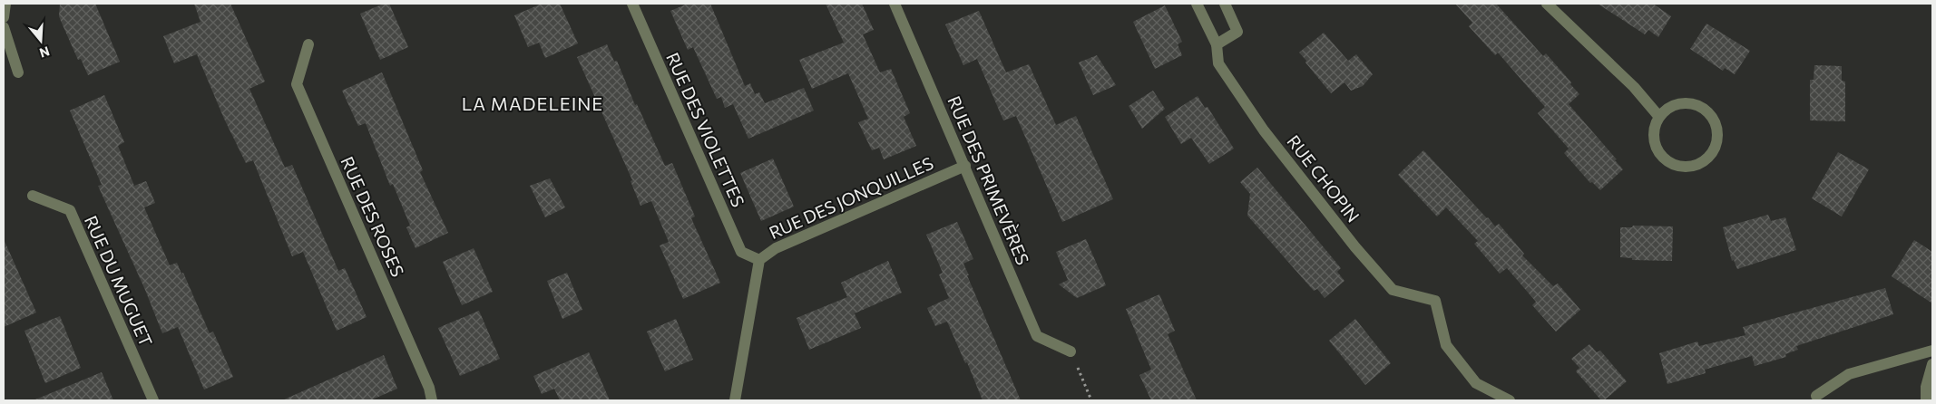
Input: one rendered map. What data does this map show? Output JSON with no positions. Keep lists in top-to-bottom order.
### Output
{
  "streets": {
    "street": [
      "RUE DES VIOLETTES",
      "RUE CHOPIN",
      "RUE DES PRIMEVÈRES",
      "RUE DES JONQUILLES",
      "RUE DES ROSES",
      "RUE DU MUGUET"
    ]
  },
  "crossings": [
    ["RUE DES VIOLETTES", "RUE DES JONQUILLES"],
    ["RUE DES PRIMEVÈRES", "RUE DES JONQUILLES"]
  ],
  "districts": ["LA MADELEINE"],
  "north": "bottom"
}
